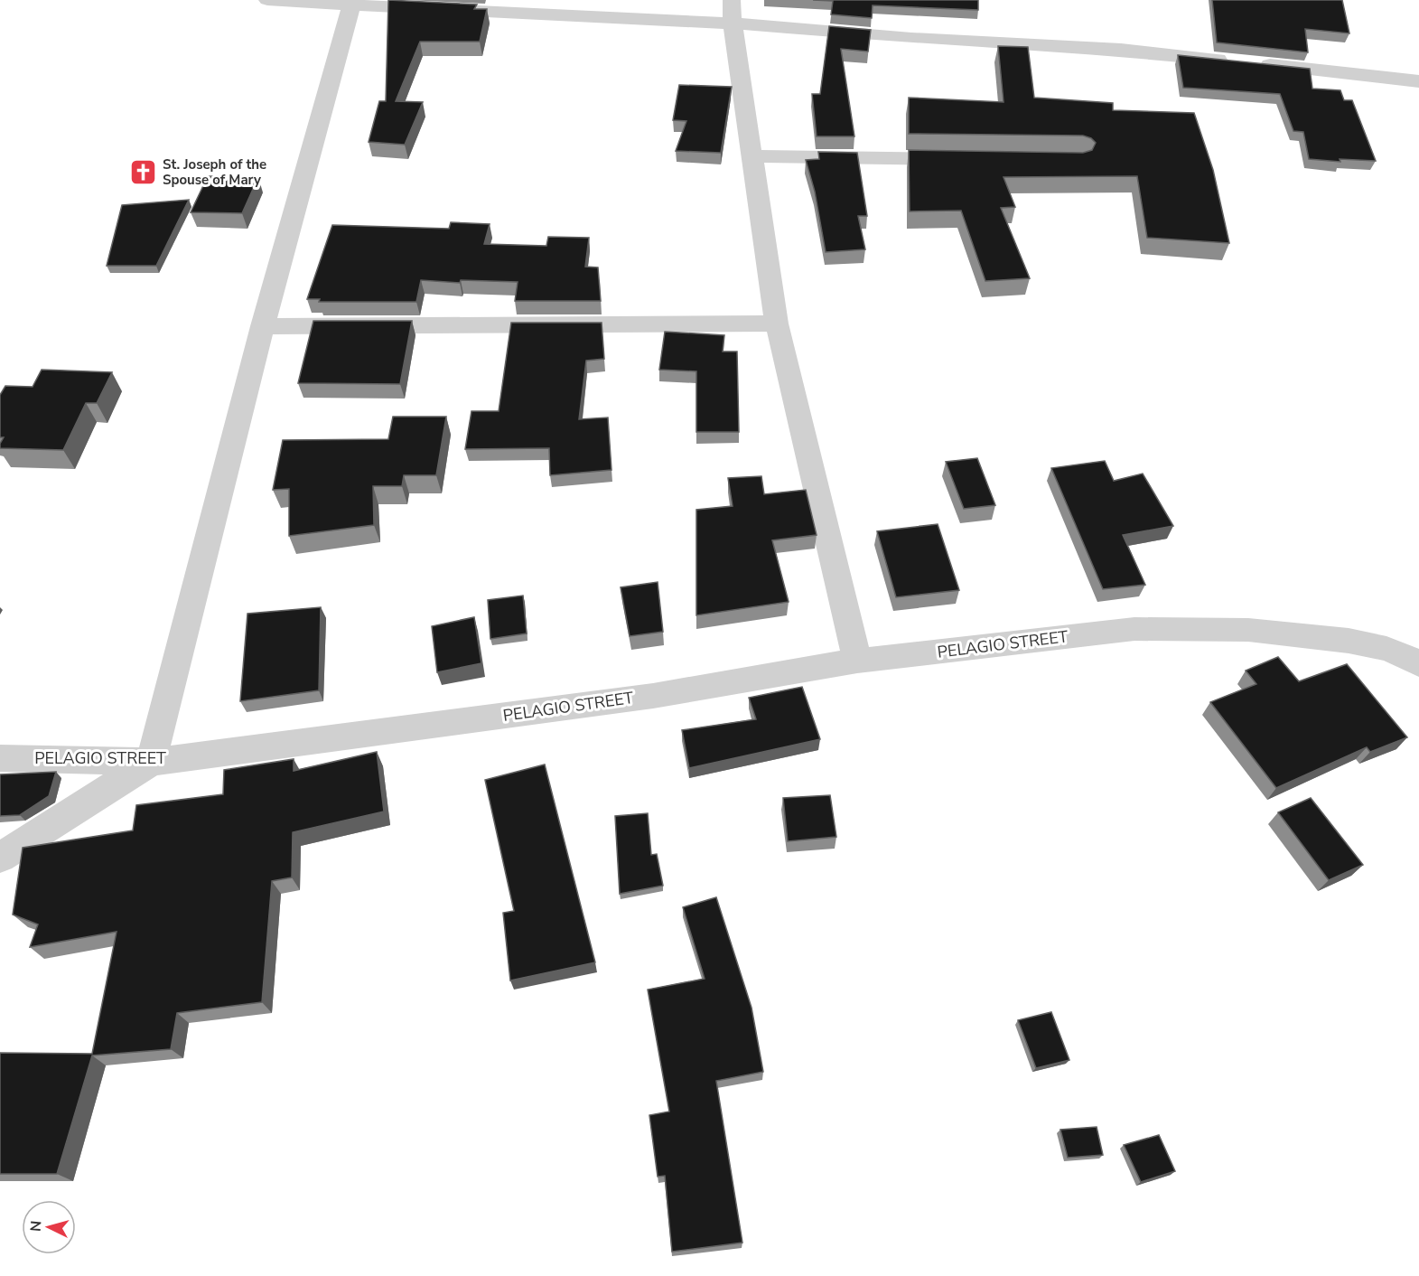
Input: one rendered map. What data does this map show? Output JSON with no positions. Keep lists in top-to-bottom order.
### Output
{
  "streets": {
    "street": ["PELAGIO STREET"]
  },
  "places": {
    "church": ["St. Joseph of the Spouse of Mary"]
  },
  "north": "left"
}
